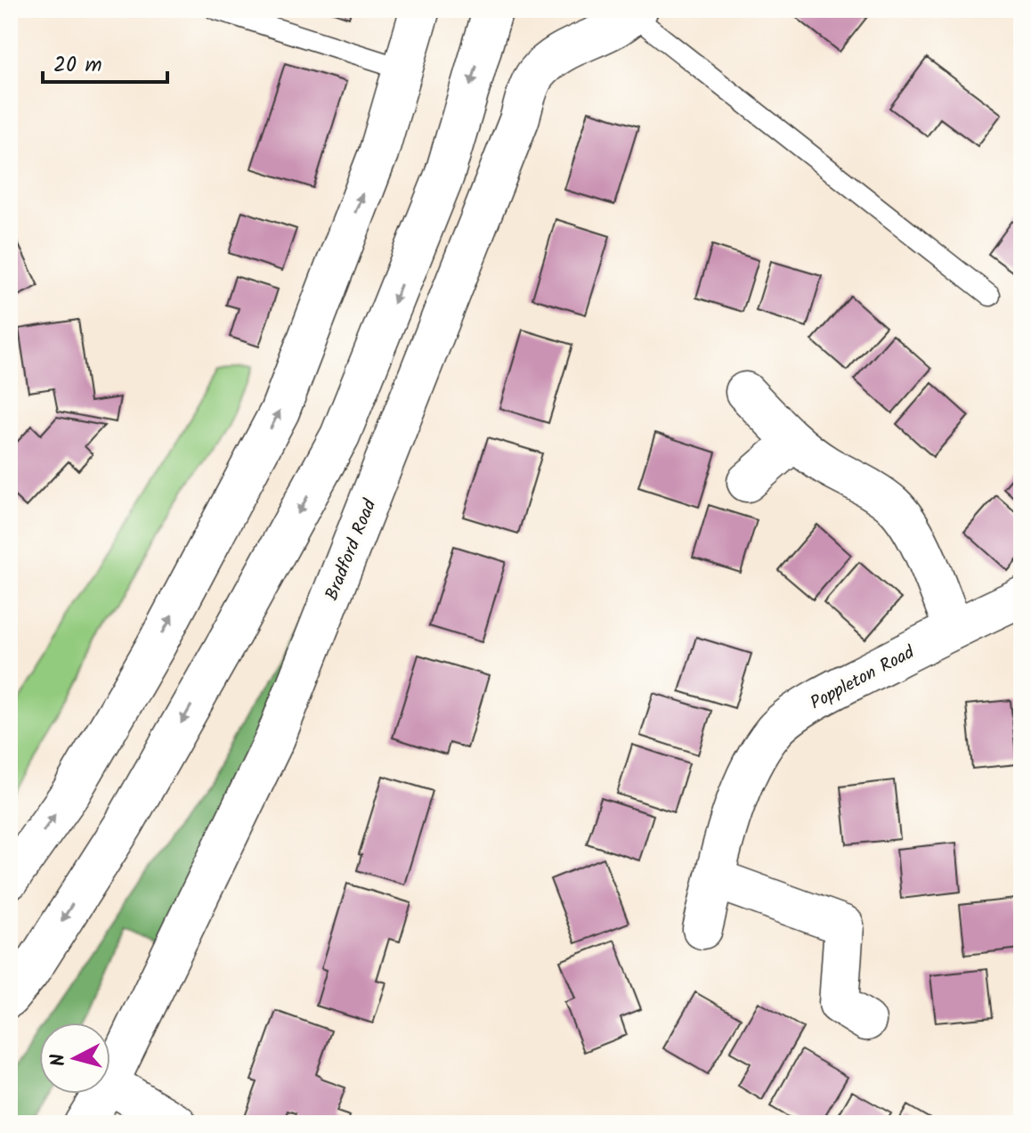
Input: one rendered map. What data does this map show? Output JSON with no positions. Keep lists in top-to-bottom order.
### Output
{
  "streets": {
    "street": ["Bradford Road", "Poppleton Road"]
  },
  "scale_bar": "20 m",
  "north": "left"
}
